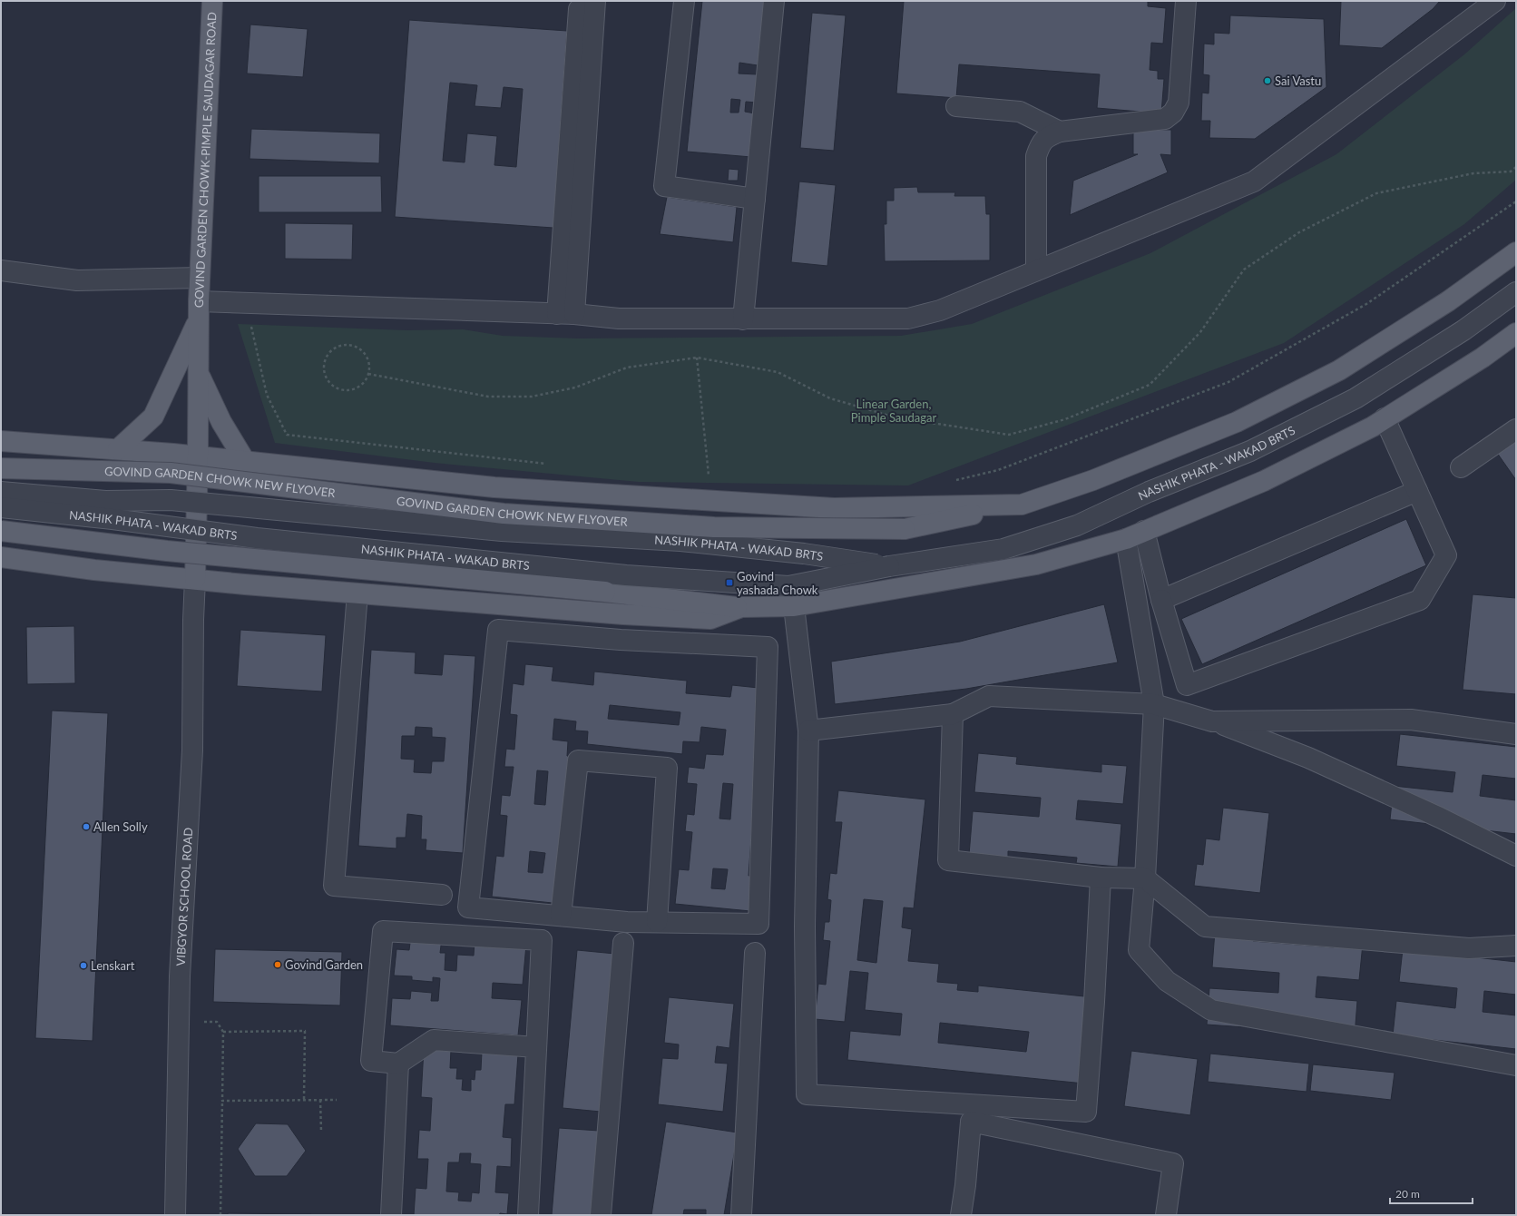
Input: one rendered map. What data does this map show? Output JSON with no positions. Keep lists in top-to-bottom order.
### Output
{
  "streets": {
    "main road": ["GOVIND GARDEN CHOWK-PIMPLE SAUDAGAR ROAD", "GOVIND GARDEN CHOWK NEW FLYOVER"],
    "street": ["NASHIK PHATA - WAKAD BRTS", "VIBGYOR SCHOOL ROAD"]
  },
  "crossings": [
    ["GOVIND GARDEN CHOWK-PIMPLE SAUDAGAR ROAD", "VIBGYOR SCHOOL ROAD"]
  ],
  "parks": ["Linear Garden, Pimple Saudagar"],
  "places": {
    "other": [
      "Sai Vastu",
      "Allen Solly",
      "Govind Garden",
      "Lenskart"
    ],
    "transit": ["Govind yashada Chowk"]
  },
  "scale_bar": "20 m"
}
